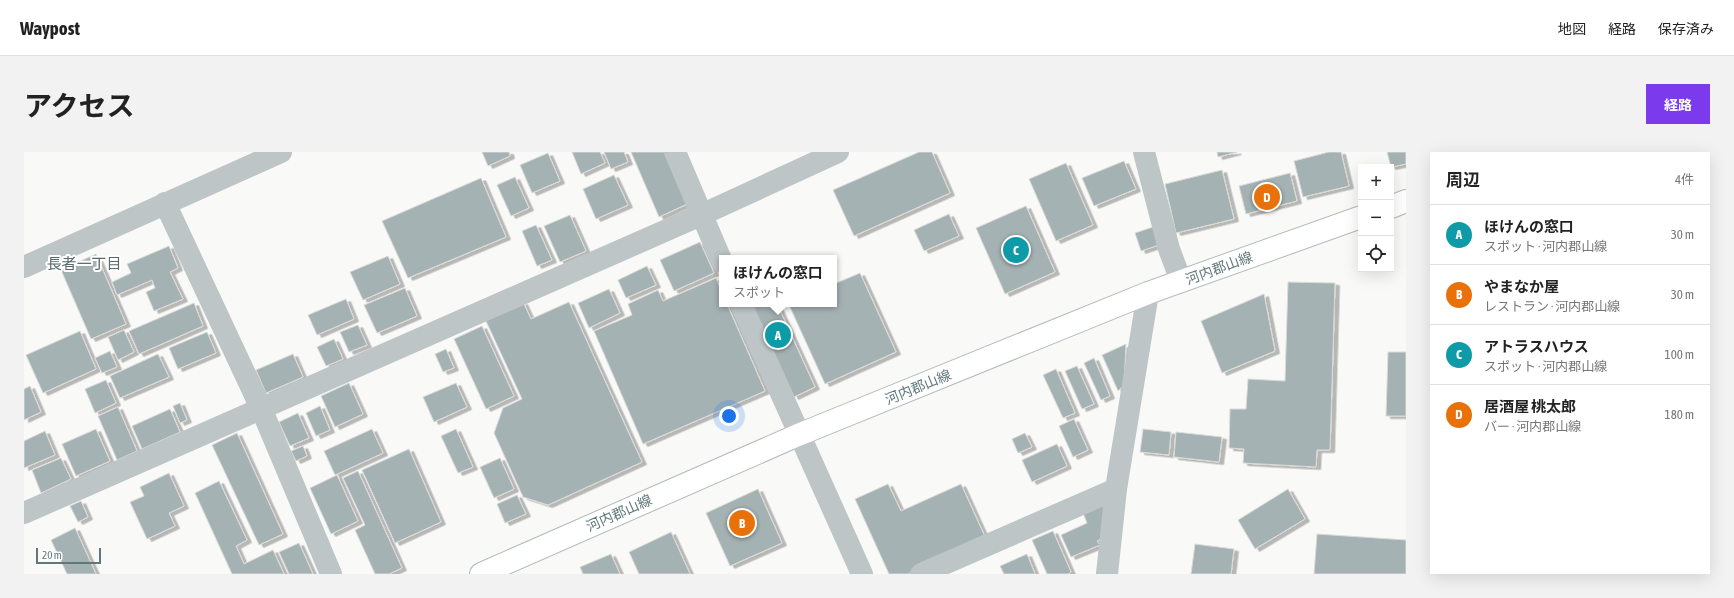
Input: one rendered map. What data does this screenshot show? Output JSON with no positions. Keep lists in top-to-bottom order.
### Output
{
  "streets": {
    "main road": ["河内郡山線"]
  },
  "districts": ["長者一丁目"],
  "scale_bar": "20 m",
  "page": {
    "header": "Waypost",
    "nav": ["地図", "経路", "保存済み"],
    "title": "アクセス",
    "buttons": "経路",
    "heading": ["周辺", "4件"],
    "map_buttons": ["+", "−"],
    "pins": [
      "D",
      "C",
      "A",
      "B"
    ],
    "list": [
      {
        "mark": "A",
        "name": "ほけんの窓口",
        "note": "スポット · 河内郡山線",
        "value": "30 m"
      },
      {
        "mark": "B",
        "name": "やまなか屋",
        "note": "レストラン · 河内郡山線",
        "value": "30 m"
      },
      {
        "mark": "C",
        "name": "アトラスハウス",
        "note": "スポット · 河内郡山線",
        "value": "100 m"
      },
      {
        "mark": "D",
        "name": "居酒屋 桃太郎",
        "note": "バー · 河内郡山線",
        "value": "180 m"
      }
    ],
    "popup": ["ほけんの窓口", "スポット"],
    "scale": "20 m"
  }
}
